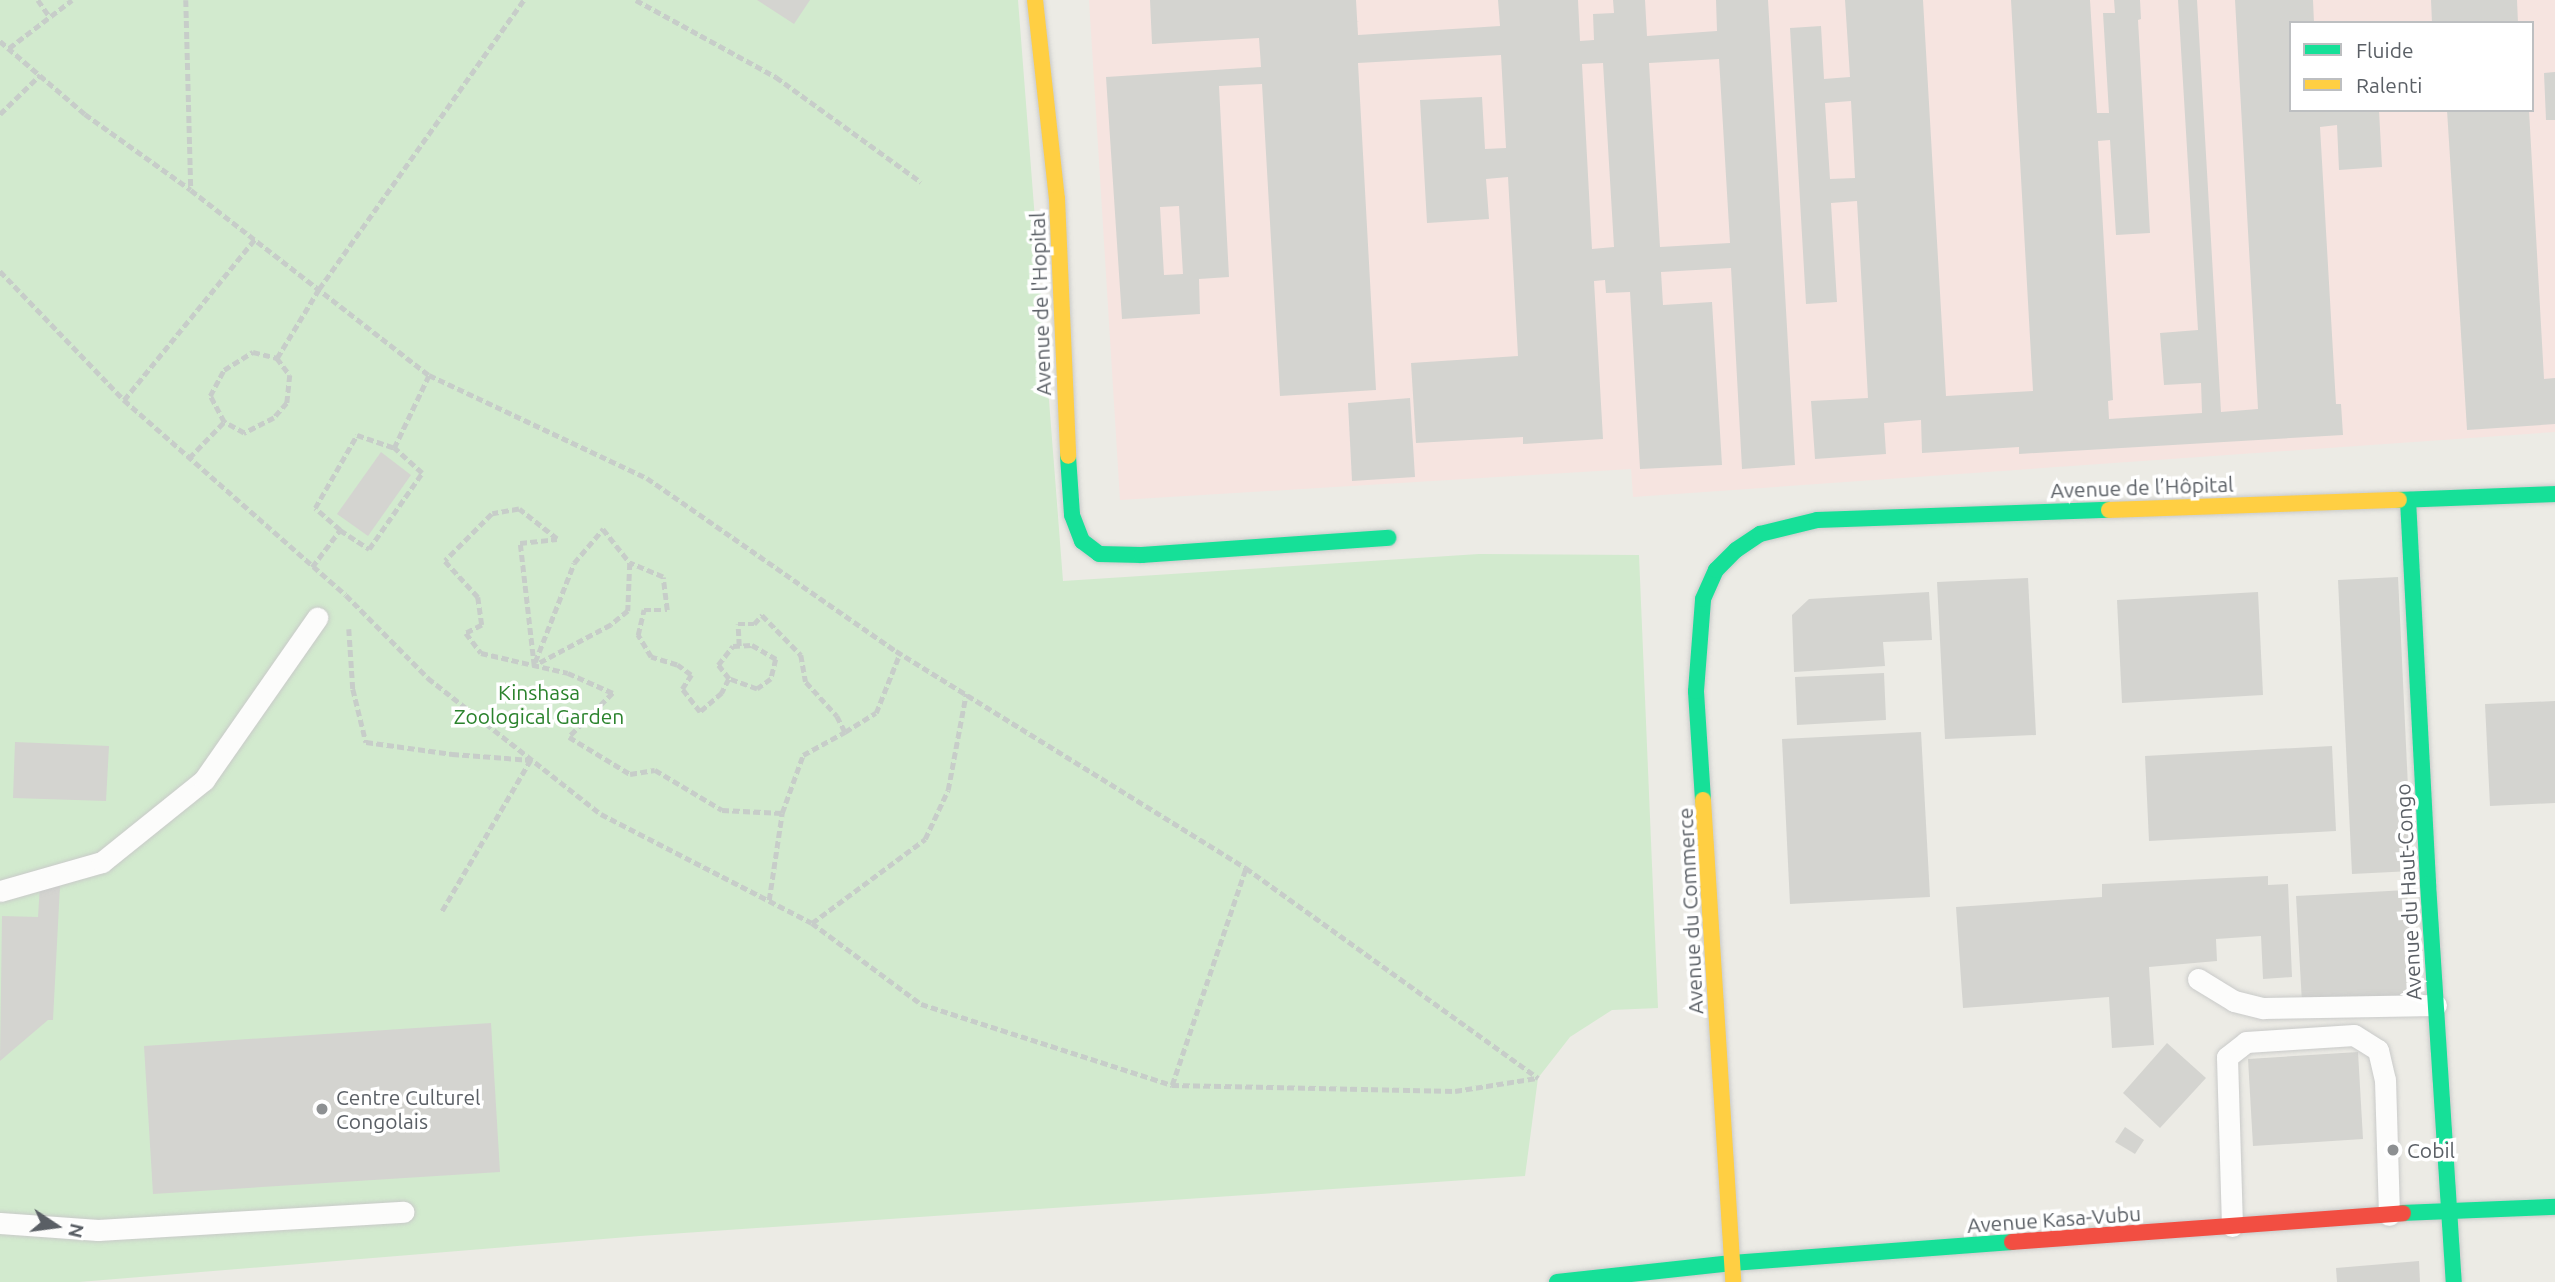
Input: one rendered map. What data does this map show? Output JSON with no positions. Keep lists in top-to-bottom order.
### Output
{
  "streets": {
    "street": [
      "Avenue de l'Hopital",
      "Avenue de l’Hôpital",
      "Avenue du Haut-Congo",
      "Avenue du Commerce",
      "Avenue Kasa-Vubu"
    ]
  },
  "crossings": [
    ["Avenue de l’Hôpital", "Avenue du Haut-Congo"],
    ["Avenue de l’Hôpital", "Avenue du Commerce"],
    ["Avenue du Haut-Congo", "Avenue Kasa-Vubu"],
    ["Avenue du Commerce", "Avenue Kasa-Vubu"]
  ],
  "parks": ["Kinshasa Zoological Garden"],
  "places": ["Centre Culturel Congolais", "Cobil"],
  "legend": ["Fluide", "Ralenti"],
  "north": "right"
}
